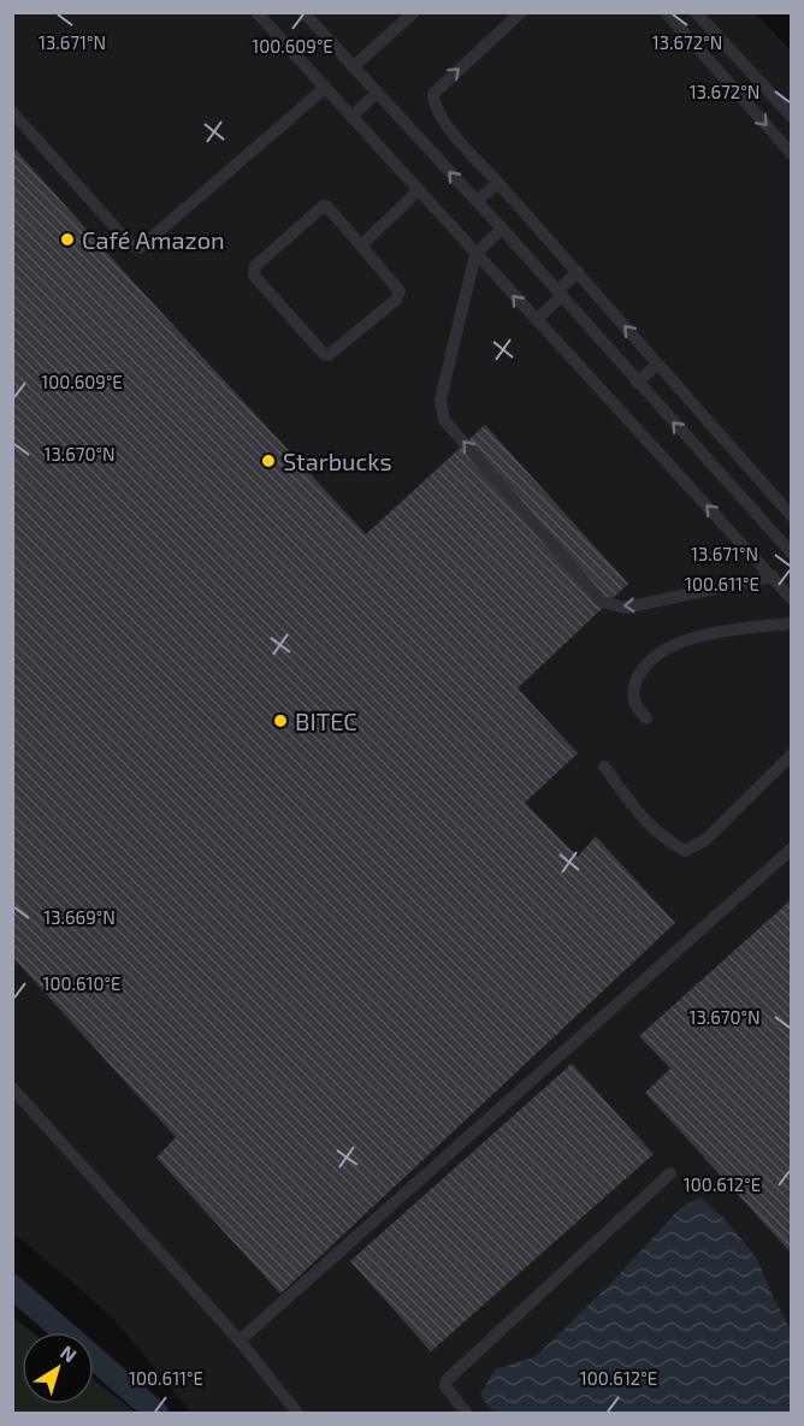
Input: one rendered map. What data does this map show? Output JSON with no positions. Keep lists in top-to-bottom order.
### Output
{
  "places": ["Café Amazon", "Starbucks", "BITEC"],
  "north": "top right",
  "coordinates": [
    "13.672°N",
    "13.671°N",
    "100.609°E",
    "13.670°N",
    "100.611°E",
    "13.669°N",
    "100.610°E",
    "100.612°E"
  ]
}
